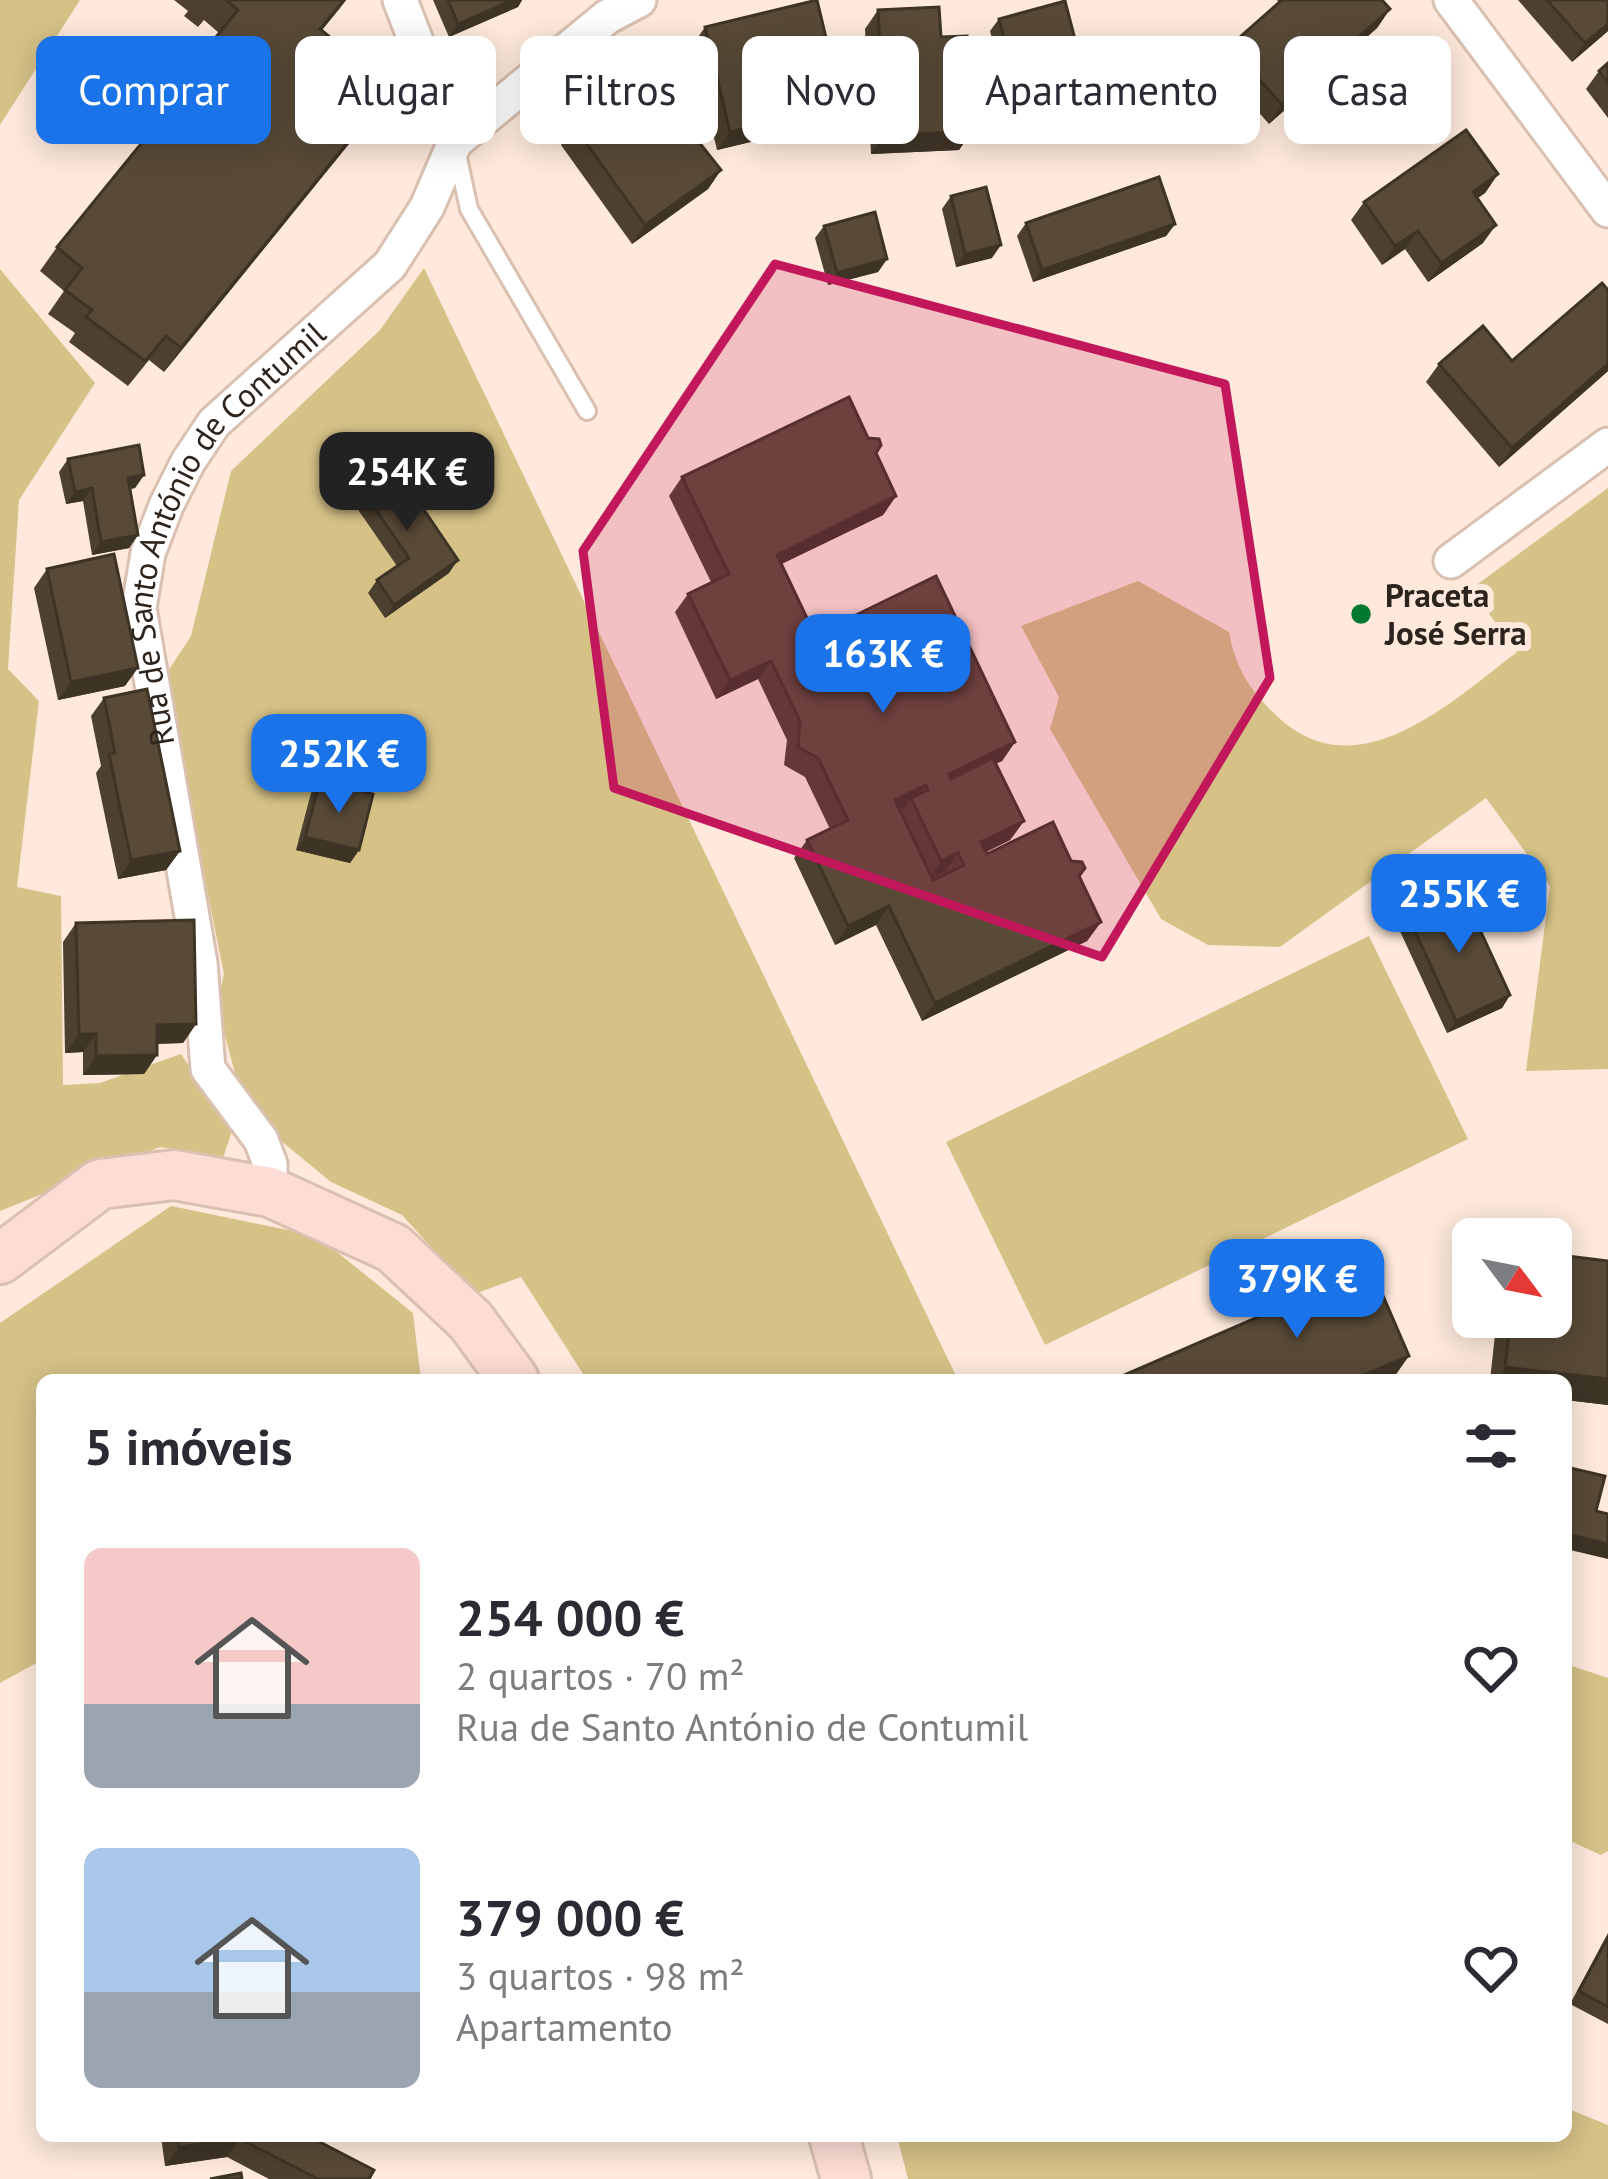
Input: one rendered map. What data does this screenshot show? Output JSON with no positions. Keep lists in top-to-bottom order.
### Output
{
  "streets": {
    "street": ["Rua de Santo António de Contumil"]
  },
  "places": ["Praceta José Serra"],
  "north": "bottom right",
  "page": {
    "chip": [
      "Comprar",
      "Alugar",
      "Filtros",
      "Novo",
      "Apartamento",
      "Casa"
    ],
    "price": [
      "254K €",
      "163K €",
      "252K €",
      "255K €",
      "379K €"
    ],
    "heading": "5 imóveis",
    "list": [
      {
        "name": "254 000 €",
        "note": "2 quartos · 70 m² · Rua de Santo António de Contumil"
      },
      {
        "name": "379 000 €",
        "note": "3 quartos · 98 m² · Apartamento"
      }
    ]
  }
}
